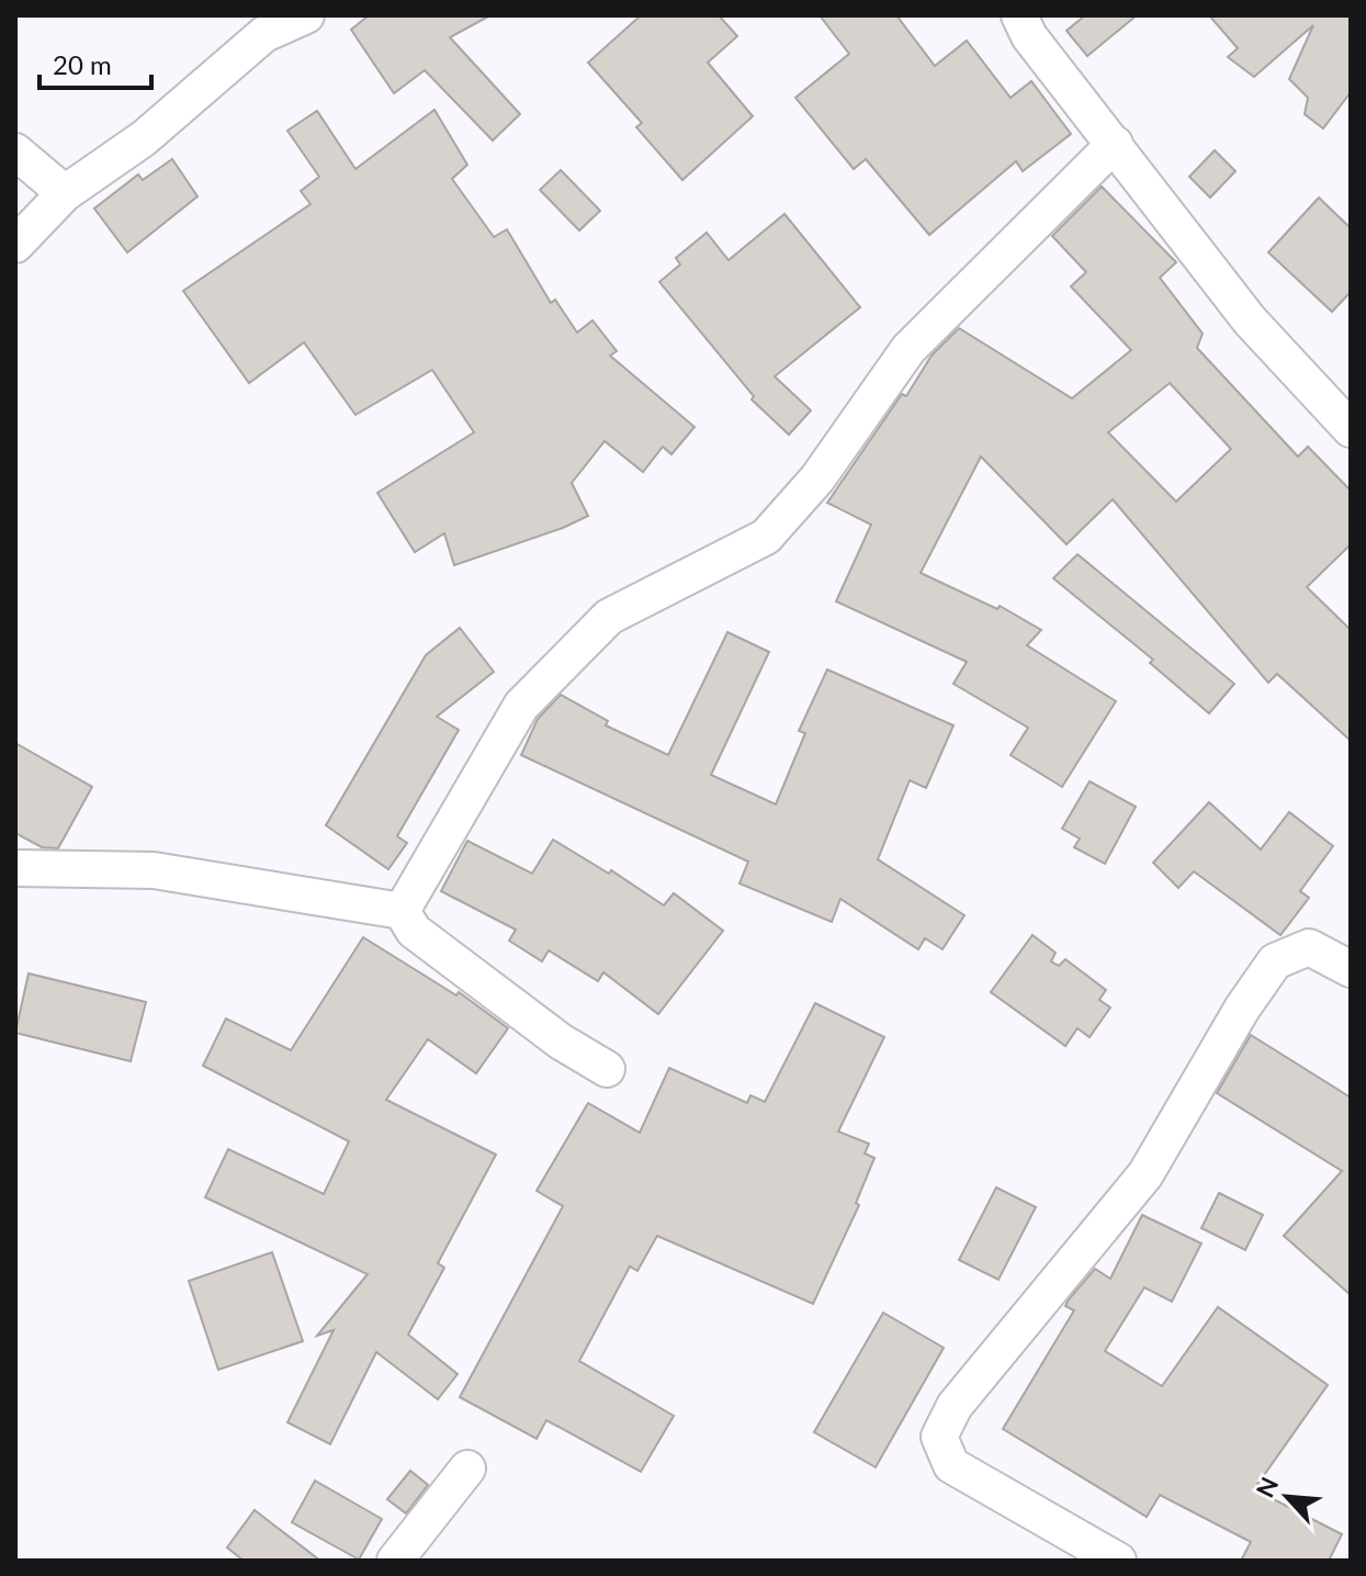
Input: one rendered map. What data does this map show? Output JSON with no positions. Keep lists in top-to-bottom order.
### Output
{
  "scale_bar": "20 m",
  "north": "top left"
}
